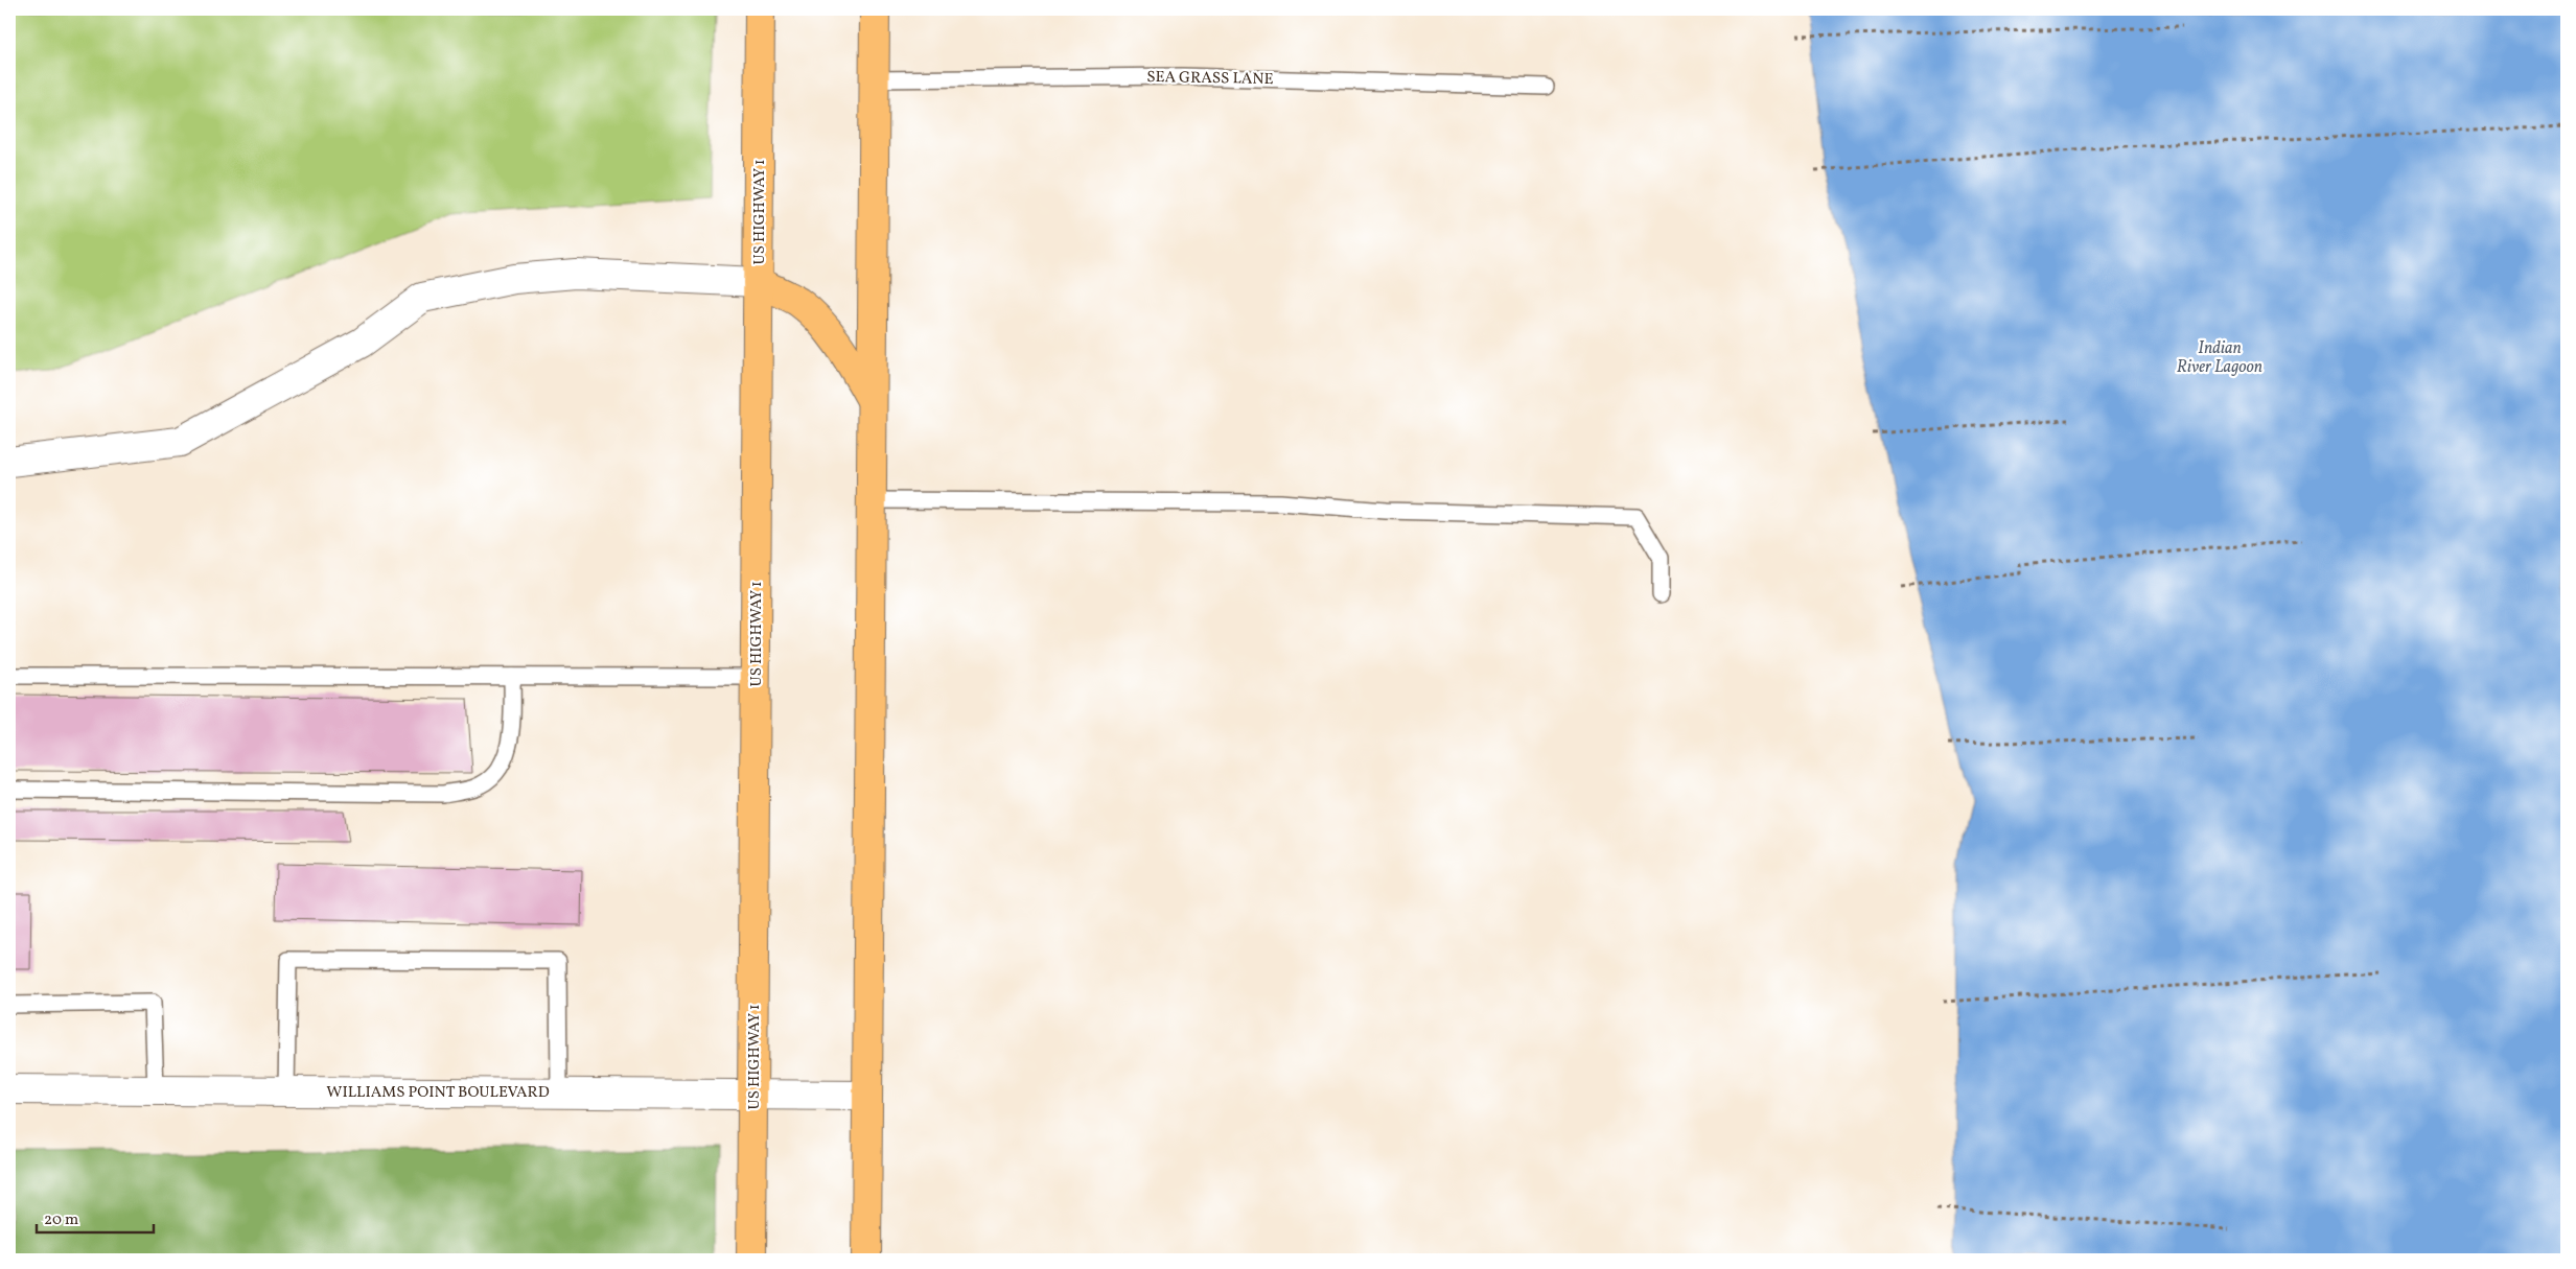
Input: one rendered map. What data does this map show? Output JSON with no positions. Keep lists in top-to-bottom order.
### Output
{
  "streets": {
    "main road": ["US HIGHWAY 1"],
    "street": ["WILLIAMS POINT BOULEVARD"],
    "lane": ["SEA GRASS LANE"]
  },
  "crossings": [
    ["US HIGHWAY 1", "WILLIAMS POINT BOULEVARD"]
  ],
  "water": ["Indian River Lagoon"],
  "scale_bar": "20 m"
}
